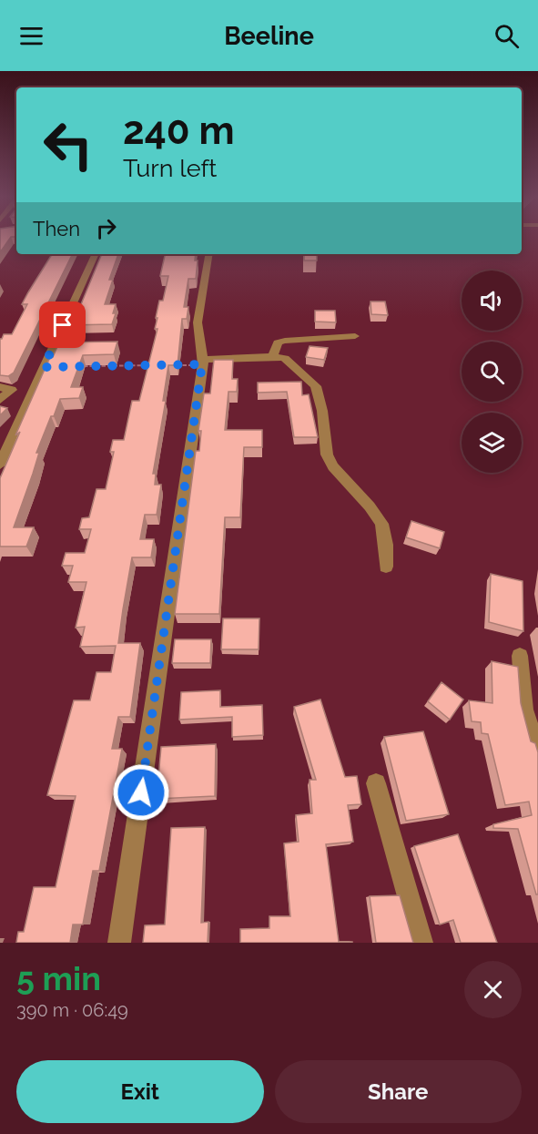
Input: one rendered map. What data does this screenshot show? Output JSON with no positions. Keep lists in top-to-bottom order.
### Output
{
  "page": {
    "header": "Beeline",
    "turn": ["240 m", "Turn left"],
    "then": "Then",
    "heading": ["5 min", "390 m · 06:49"],
    "buttons": ["Exit", "Share"]
  }
}
